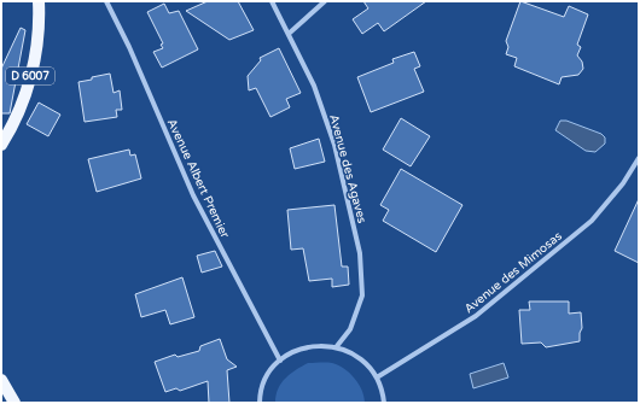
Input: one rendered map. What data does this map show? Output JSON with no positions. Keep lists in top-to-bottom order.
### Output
{
  "streets": {
    "main road": ["D 6007"],
    "street": ["Avenue des Agaves", "Avenue Albert Premier", "Avenue des Mimosas"]
  }
}
